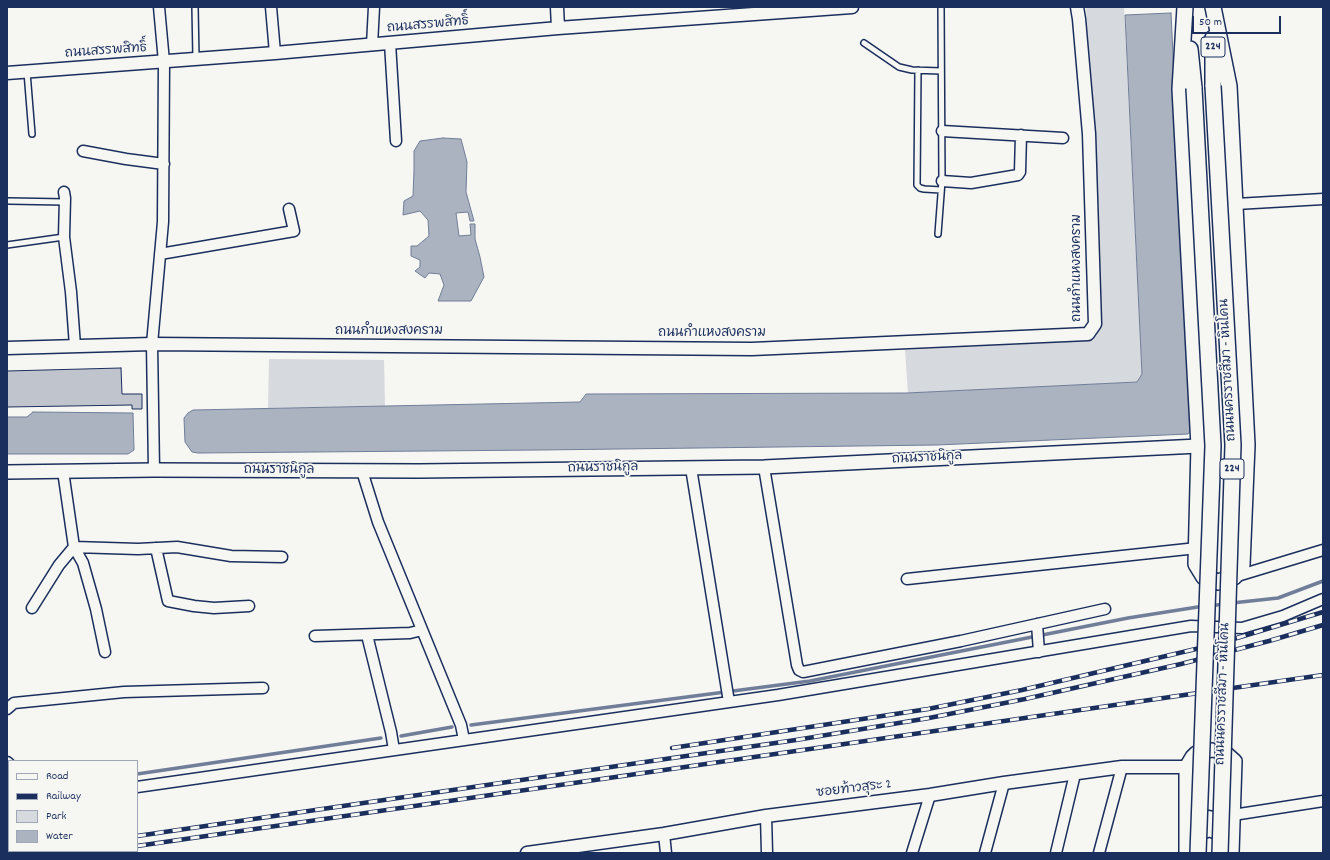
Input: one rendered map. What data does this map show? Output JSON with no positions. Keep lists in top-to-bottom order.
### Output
{
  "streets": {
    "main road": ["224", "ถนนนครราชสีมา - หินโคน", "ถนนราชนิกูล"],
    "street": ["ถนนสรรพสิทธิ์", "ถนนกำแหงสงคราม", "ซอยท้าวสุระ 2"]
  },
  "legend": [
    "Road",
    "Railway",
    "Park",
    "Water"
  ],
  "scale_bar": "50 m"
}
